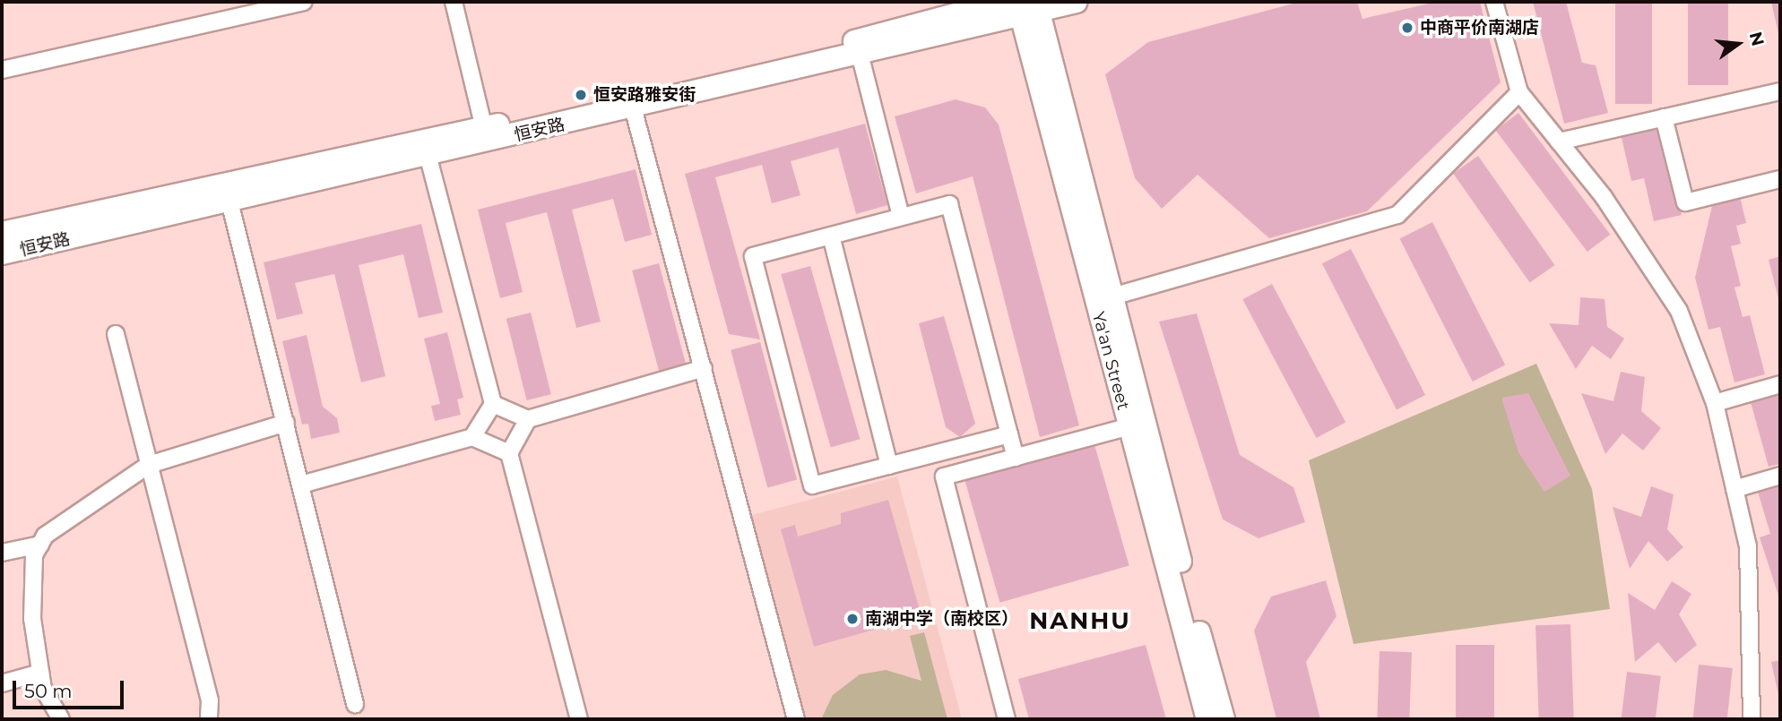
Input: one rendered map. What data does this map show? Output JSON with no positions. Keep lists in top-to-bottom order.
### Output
{
  "streets": {
    "main road": ["恒安路", "Ya'an Street"]
  },
  "crossings": [
    ["恒安路", "Ya'an Street"]
  ],
  "districts": ["NANHU"],
  "places": ["中商平价南湖店", "恒安路雅安街", "南湖中学（南校区）"],
  "scale_bar": "50 m",
  "north": "right"
}
